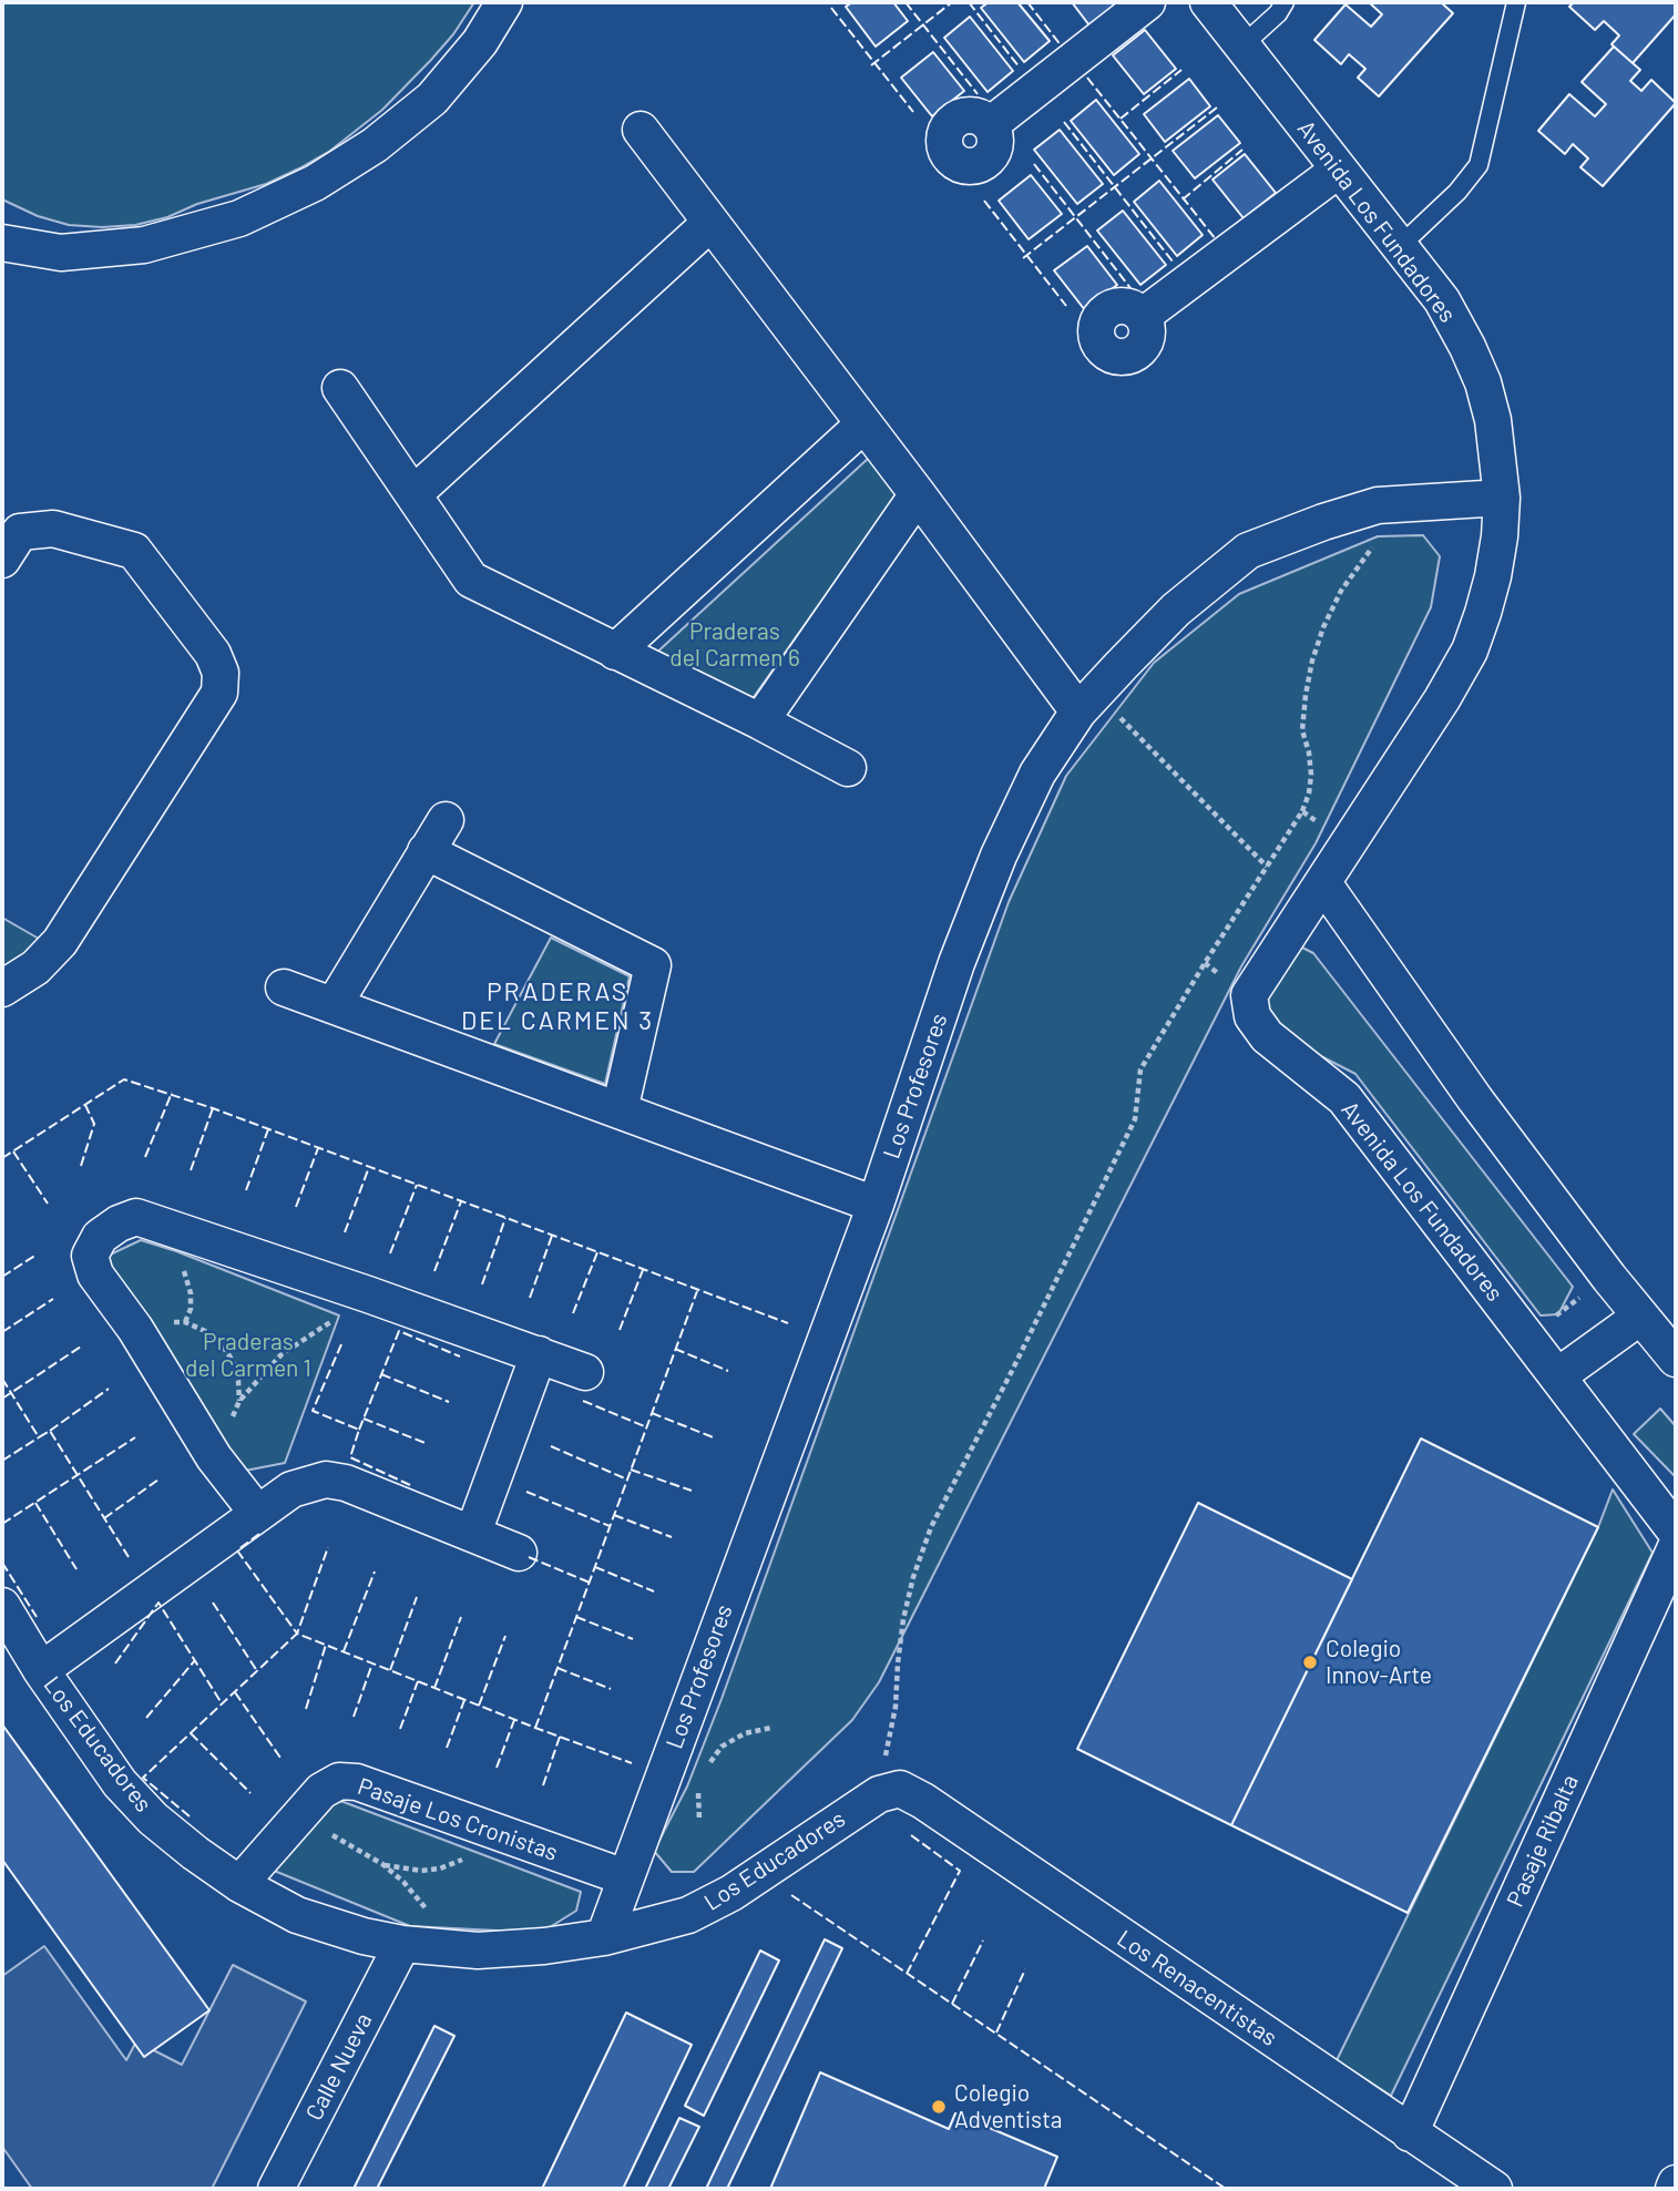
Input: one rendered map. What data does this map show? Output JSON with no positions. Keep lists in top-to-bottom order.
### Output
{
  "streets": {
    "street": [
      "Avenida Los Fundadores",
      "Los Profesores",
      "Los Educadores",
      "Pasaje Los Cronistas",
      "Pasaje Ribalta",
      "Los Renacentistas",
      "Calle Nueva"
    ]
  },
  "crossings": [
    ["Avenida Los Fundadores", "Los Profesores"],
    ["Los Profesores", "Los Educadores"],
    ["Los Profesores", "Pasaje Los Cronistas"],
    ["Los Educadores", "Pasaje Los Cronistas"],
    ["Los Educadores", "Los Renacentistas"],
    ["Los Educadores", "Calle Nueva"],
    ["Pasaje Ribalta", "Los Renacentistas"]
  ],
  "districts": ["PRADERAS DEL CARMEN 3"],
  "parks": ["Praderas del Carmen 6", "Praderas del Carmen 1"],
  "places": ["Colegio Innov-Arte", "Colegio Adventista"]
}
